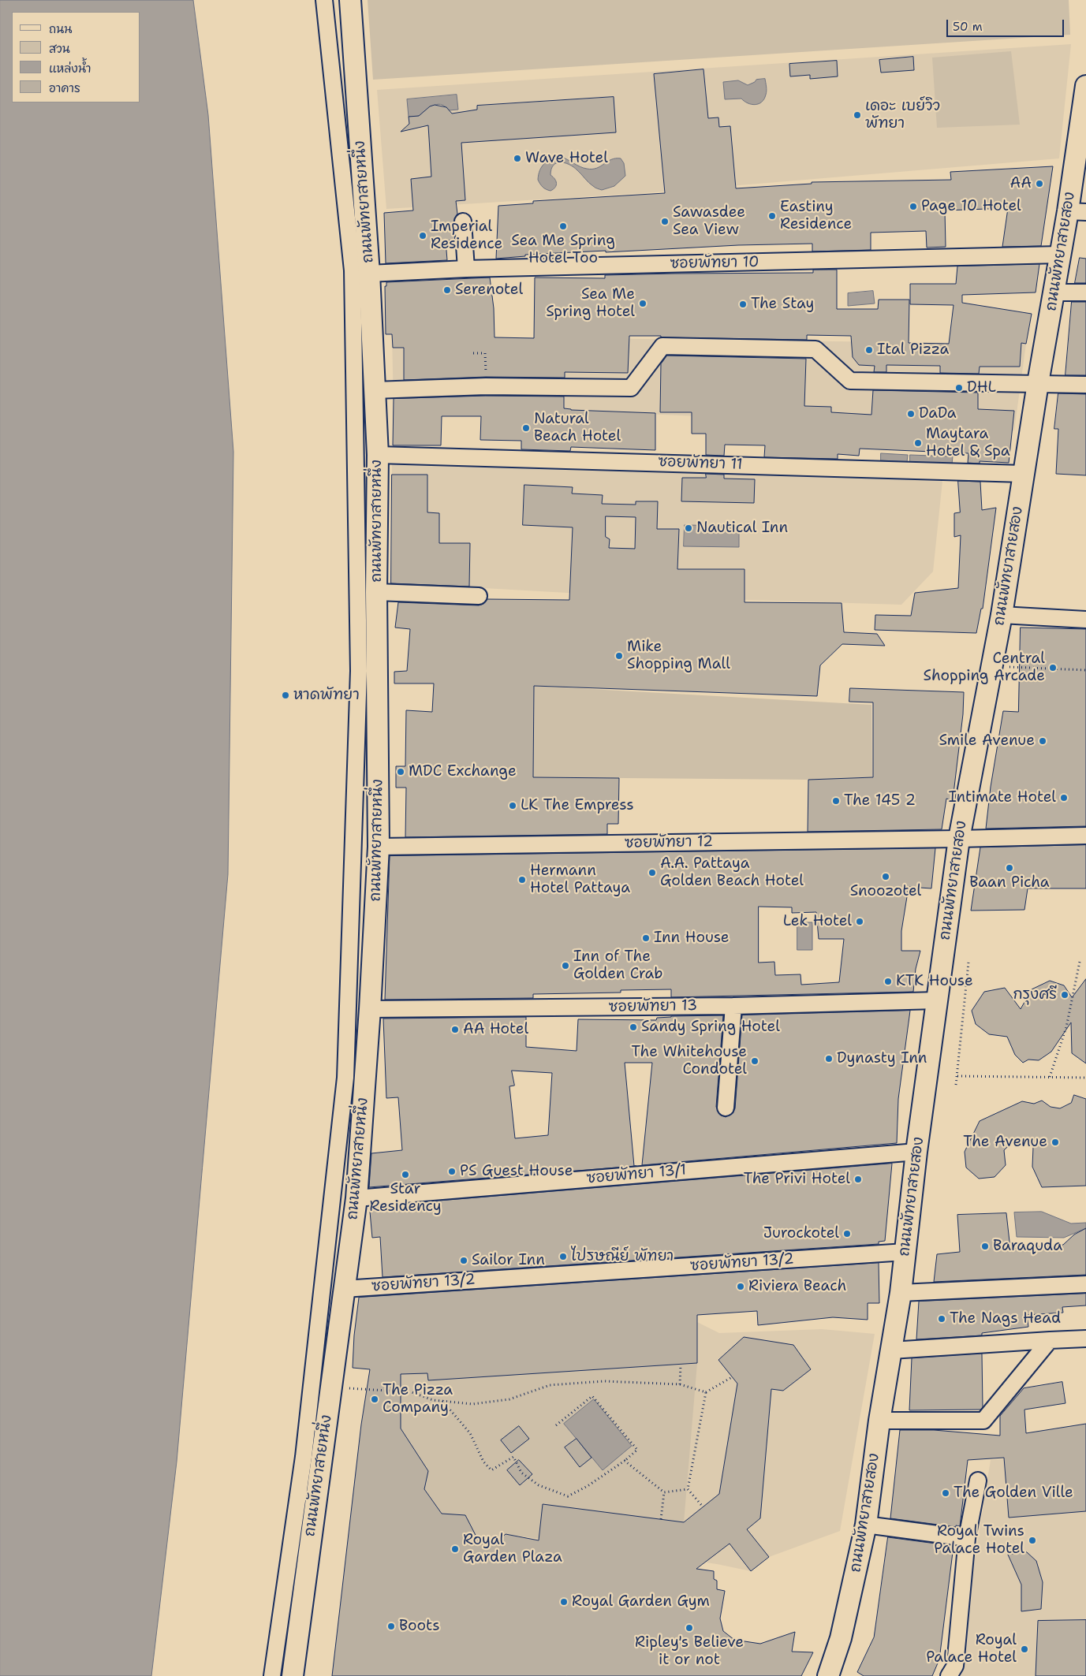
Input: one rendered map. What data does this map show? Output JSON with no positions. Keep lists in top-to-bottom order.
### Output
{
  "streets": {
    "main road": ["ถนนพัทยาสายหนึ่ง", "ถนนพัทยาสายสอง"],
    "street": [
      "ซอยพัทยา 10",
      "ซอยพัทยา 11",
      "ซอยพัทยา 12",
      "ซอยพัทยา 13",
      "ซอยพัทยา 13/1",
      "ซอยพัทยา 13/2"
    ]
  },
  "crossings": [
    ["ถนนพัทยาสายหนึ่ง", "ซอยพัทยา 10"],
    ["ถนนพัทยาสายหนึ่ง", "ซอยพัทยา 11"],
    ["ถนนพัทยาสายหนึ่ง", "ซอยพัทยา 12"],
    ["ถนนพัทยาสายหนึ่ง", "ซอยพัทยา 13"],
    ["ถนนพัทยาสายหนึ่ง", "ซอยพัทยา 13/1"],
    ["ถนนพัทยาสายหนึ่ง", "ซอยพัทยา 13/2"],
    ["ถนนพัทยาสายสอง", "ซอยพัทยา 10"],
    ["ถนนพัทยาสายสอง", "ซอยพัทยา 11"],
    ["ถนนพัทยาสายสอง", "ซอยพัทยา 12"],
    ["ถนนพัทยาสายสอง", "ซอยพัทยา 13"],
    ["ถนนพัทยาสายสอง", "ซอยพัทยา 13/1"],
    ["ถนนพัทยาสายสอง", "ซอยพัทยา 13/2"]
  ],
  "places": [
    "เดอะ เบย์วิว พัทยา",
    "Wave Hotel",
    "AA",
    "Page 10 Hotel",
    "Eastiny Residence",
    "Sawasdee Sea View",
    "Sea Me Spring Hotel Too",
    "Imperial Residence",
    "Serenotel",
    "Sea Me Spring Hotel",
    "The Stay",
    "Ital Pizza",
    "DHL",
    "DaDa",
    "Natural Beach Hotel",
    "Maytara Hotel & Spa",
    "Nautical Inn",
    "Mike Shopping Mall",
    "Central Shopping Arcade",
    "หาดพัทยา",
    "Smile Avenue",
    "MDC Exchange",
    "Intimate Hotel",
    "The 145 2",
    "LK The Empress",
    "Baan Picha",
    "A.A. Pattaya Golden Beach Hotel",
    "Snoozotel",
    "Hermann Hotel Pattaya",
    "Lek Hotel",
    "Inn House",
    "Inn of The Golden Crab",
    "KTK House",
    "กรุงศรี",
    "Sandy Spring Hotel",
    "AA Hotel",
    "Dynasty Inn",
    "The Whitehouse Condotel",
    "The Avenue",
    "PS Guest House",
    "Star Residency",
    "The Privi Hotel",
    "Jurockotel",
    "Baraquda",
    "ไปรษณีย์ พัทยา",
    "Sailor Inn",
    "Riviera Beach",
    "The Nags Head",
    "The Pizza Company",
    "The Golden Ville",
    "Royal Twins Palace Hotel",
    "Royal Garden Plaza",
    "Royal Garden Gym",
    "Boots",
    "Ripley's Believe it or not",
    "Royal Palace Hotel"
  ],
  "legend": [
    "ถนน",
    "สวน",
    "แหล่งน้ำ",
    "อาคาร"
  ],
  "scale_bar": "50 m"
}
